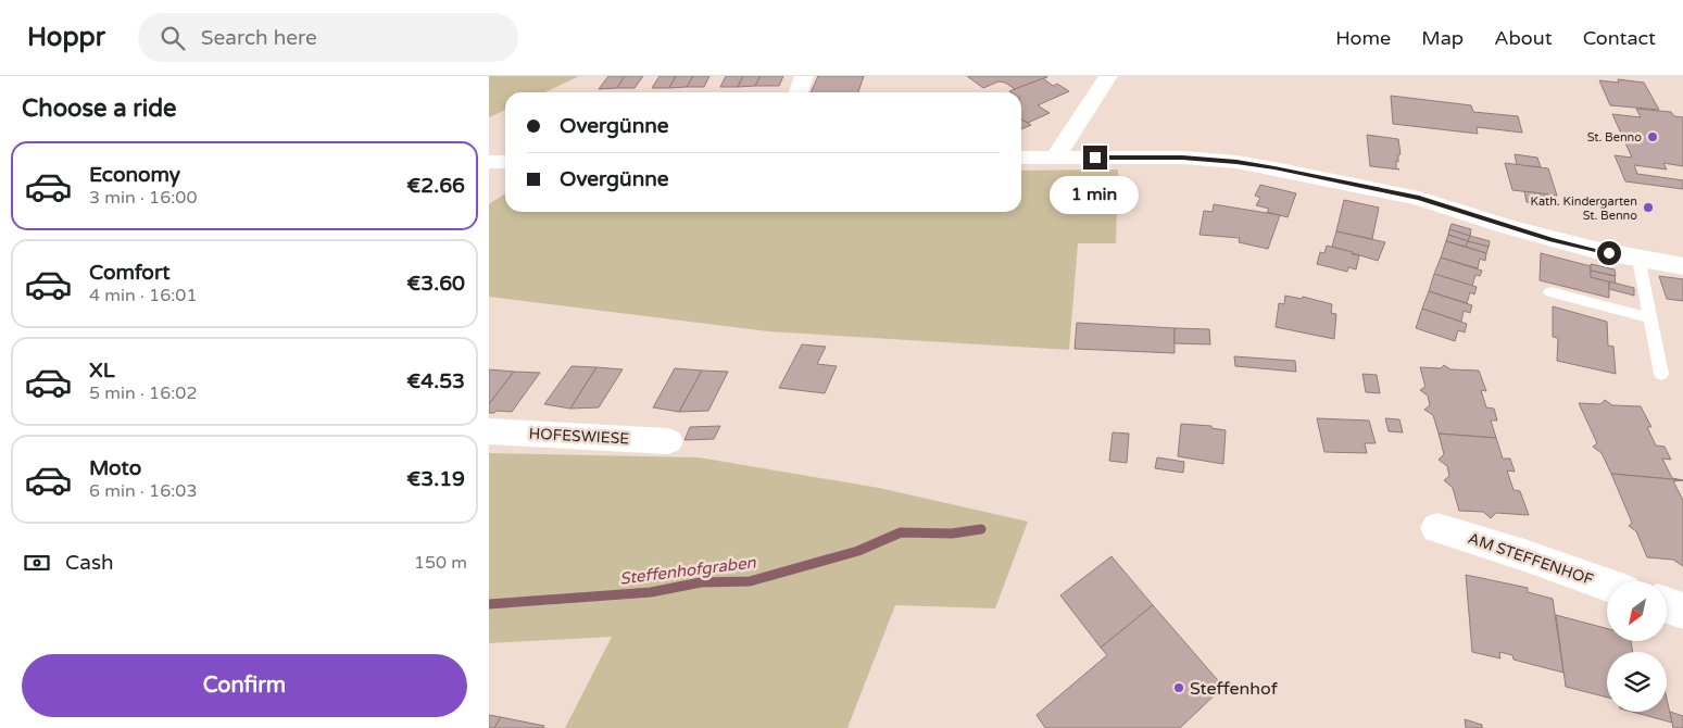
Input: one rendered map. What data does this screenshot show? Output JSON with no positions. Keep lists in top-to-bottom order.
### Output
{
  "streets": {
    "street": ["HOFESWIESE", "AM STEFFENHOF"]
  },
  "water": ["Steffenhofgraben"],
  "places": ["St. Benno", "Kath. Kindergarten St. Benno", "Steffenhof"],
  "north": "bottom left",
  "page": {
    "header": "Hoppr",
    "search": "Search here",
    "nav": [
      "Home",
      "Map",
      "About",
      "Contact"
    ],
    "heading": "Choose a ride",
    "banner": ["Overgünne", "Overgünne"],
    "list": [
      {
        "name": "Economy",
        "note": "3 min · 16:00",
        "value": "€2.66"
      },
      {
        "name": "Comfort",
        "note": "4 min · 16:01",
        "value": "€3.60"
      },
      {
        "name": "XL",
        "note": "5 min · 16:02",
        "value": "€4.53"
      },
      {
        "name": "Moto",
        "note": "6 min · 16:03",
        "value": "€3.19"
      }
    ],
    "bubble": "1 min",
    "pay": ["Cash", "150 m"],
    "buttons": "Confirm"
  }
}
